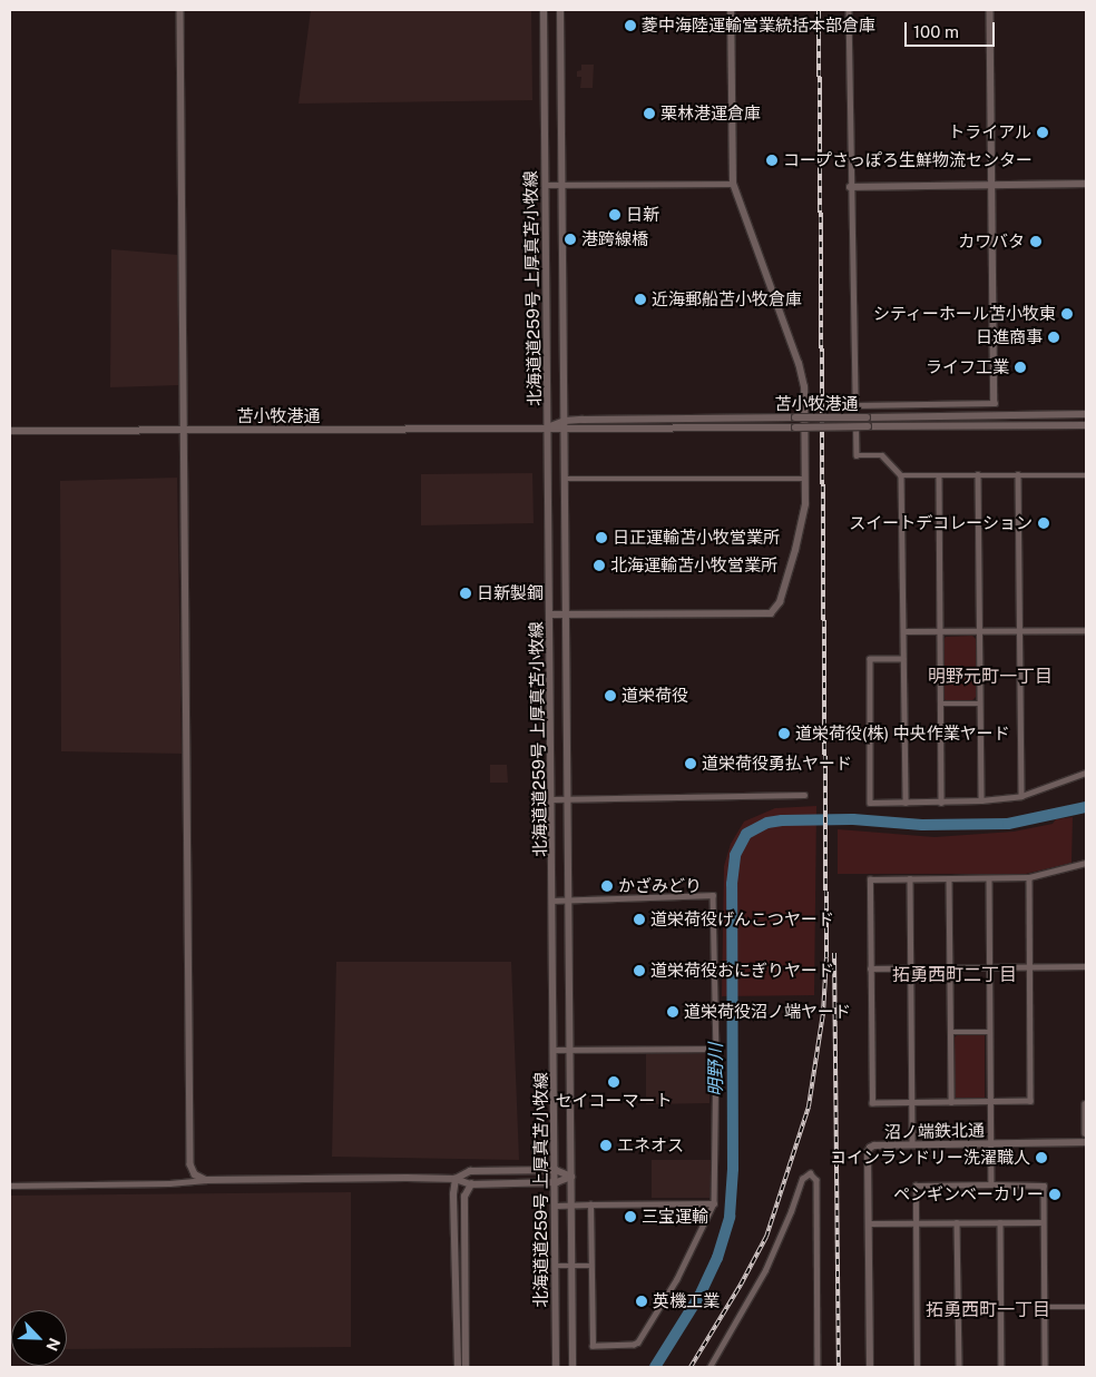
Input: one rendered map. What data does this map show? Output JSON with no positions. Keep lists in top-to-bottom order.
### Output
{
  "streets": {
    "main road": ["北海道道259号 上厚真苫小牧線"],
    "street": ["苫小牧港通", "沼ノ端鉄北通"]
  },
  "crossings": [
    ["北海道道259号 上厚真苫小牧線", "苫小牧港通"]
  ],
  "districts": ["明野元町一丁目", "拓勇西町二丁目", "拓勇西町一丁目"],
  "water": ["明野川"],
  "places": [
    "菱中海陸運輸営業統括本部倉庫",
    "栗林港運倉庫",
    "トライアル",
    "コープさっぽろ生鮮物流センター",
    "日新",
    "港跨線橋",
    "カワバタ",
    "近海郵船苫小牧倉庫",
    "シティーホール苫小牧東",
    "日進商事",
    "ライフ工業",
    "スイートデコレーション",
    "日正運輸苫小牧営業所",
    "北海運輸苫小牧営業所",
    "日新製鋼",
    "道栄荷役",
    "道栄荷役(株) 中央作業ヤード",
    "道栄荷役勇払ヤード",
    "かざみどり",
    "道栄荷役げんこつヤード",
    "道栄荷役おにぎりヤード",
    "道栄荷役沼ノ端ヤード",
    "セイコーマート",
    "エネオス",
    "コインランドリー洗濯職人",
    "ペンギンベーカリー",
    "三宝運輸",
    "英機工業"
  ],
  "scale_bar": "100 m",
  "north": "bottom right"
}
